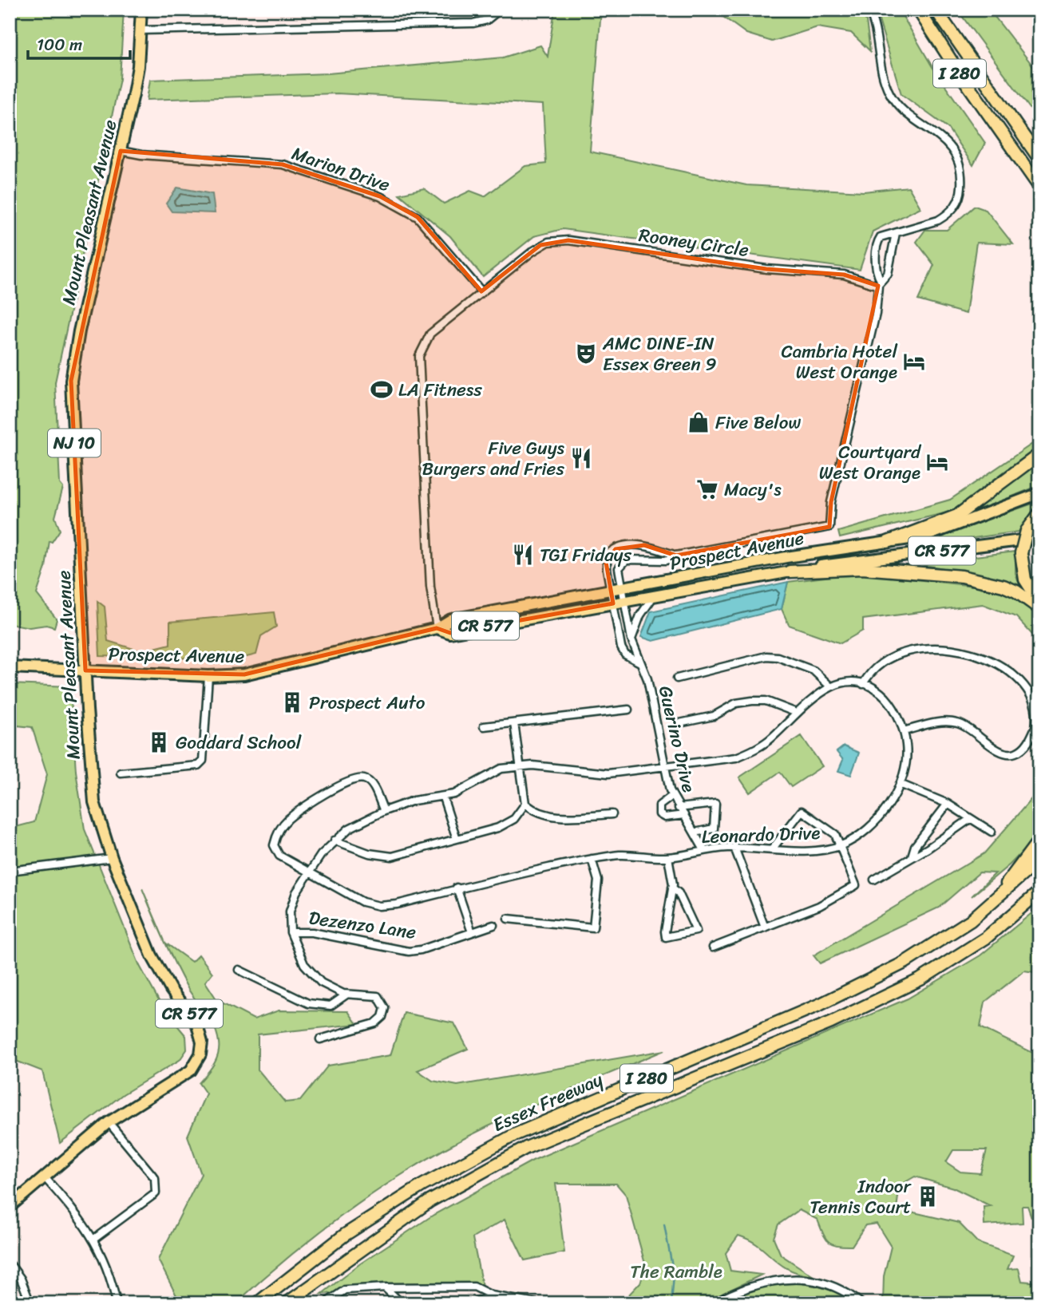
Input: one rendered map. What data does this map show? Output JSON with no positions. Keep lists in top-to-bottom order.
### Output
{
  "streets": {
    "highway": ["I 280", "Essex Freeway"],
    "main road": [
      "Mount Pleasant Avenue",
      "NJ 10",
      "Prospect Avenue",
      "CR 577"
    ],
    "street": [
      "Marion Drive",
      "Rooney Circle",
      "Guerino Drive",
      "Leonardo Drive",
      "Dezenzo Lane"
    ]
  },
  "crossings": [
    ["Marion Drive", "Mount Pleasant Avenue"],
    ["Marion Drive", "Rooney Circle"],
    ["Mount Pleasant Avenue", "Prospect Avenue"],
    ["Rooney Circle", "Prospect Avenue"],
    ["Prospect Avenue", "Guerino Drive"],
    ["Guerino Drive", "Leonardo Drive"]
  ],
  "parks": ["The Ramble"],
  "places": {
    "theatre": ["AMC DINE-IN Essex Green 9"],
    "hotel": ["Cambria Hotel West Orange", "Courtyard West Orange"],
    "sports": ["LA Fitness"],
    "shop": ["Five Below"],
    "restaurant": ["Five Guys Burgers and Fries", "TGI Fridays"],
    "supermarket": ["Macy's"],
    "building": ["Prospect Auto", "Goddard School", "Indoor Tennis Court"]
  },
  "scale_bar": "100 m"
}
